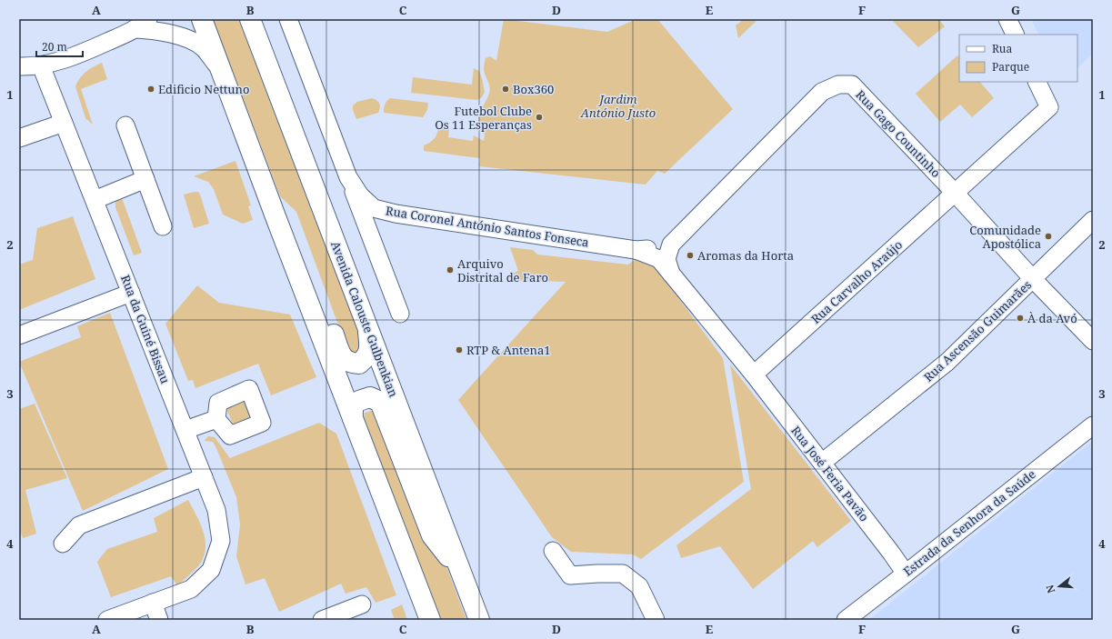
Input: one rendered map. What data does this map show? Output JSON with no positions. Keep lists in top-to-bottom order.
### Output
{
  "streets": {
    "main road": ["Avenida Calouste Gulbenkian"],
    "street": [
      "Rua Gago Countinho",
      "Rua Coronel António Santos Fonseca",
      "Rua Carvalho Araújo",
      "Rua da Guiné Bissau",
      "Rua Ascensão Guimarães",
      "Rua José Feria Pavão",
      "Estrada da Senhora da Saúde"
    ]
  },
  "crossings": [
    ["Rua Gago Countinho", "Rua Carvalho Araújo"],
    ["Rua Gago Countinho", "Rua Ascensão Guimarães"],
    ["Rua Carvalho Araújo", "Rua José Feria Pavão"],
    ["Rua Ascensão Guimarães", "Rua José Feria Pavão"],
    ["Rua José Feria Pavão", "Estrada da Senhora da Saúde"]
  ],
  "parks": ["Jardim António Justo"],
  "places": [
    "Edificio Nettuno",
    "Box360",
    "Futebol Clube Os 11 Esperanças",
    "Comunidade Apostólica",
    "Aromas da Horta",
    "Arquivo Distrital de Faro",
    "À da Avó",
    "RTP & Antena1"
  ],
  "legend": ["Rua", "Parque"],
  "scale_bar": "20 m",
  "north": "left",
  "grid": {
    "columns": [
      "A",
      "B",
      "C",
      "D",
      "E",
      "F",
      "G"
    ],
    "rows": [
      "1",
      "2",
      "3",
      "4"
    ]
  }
}
